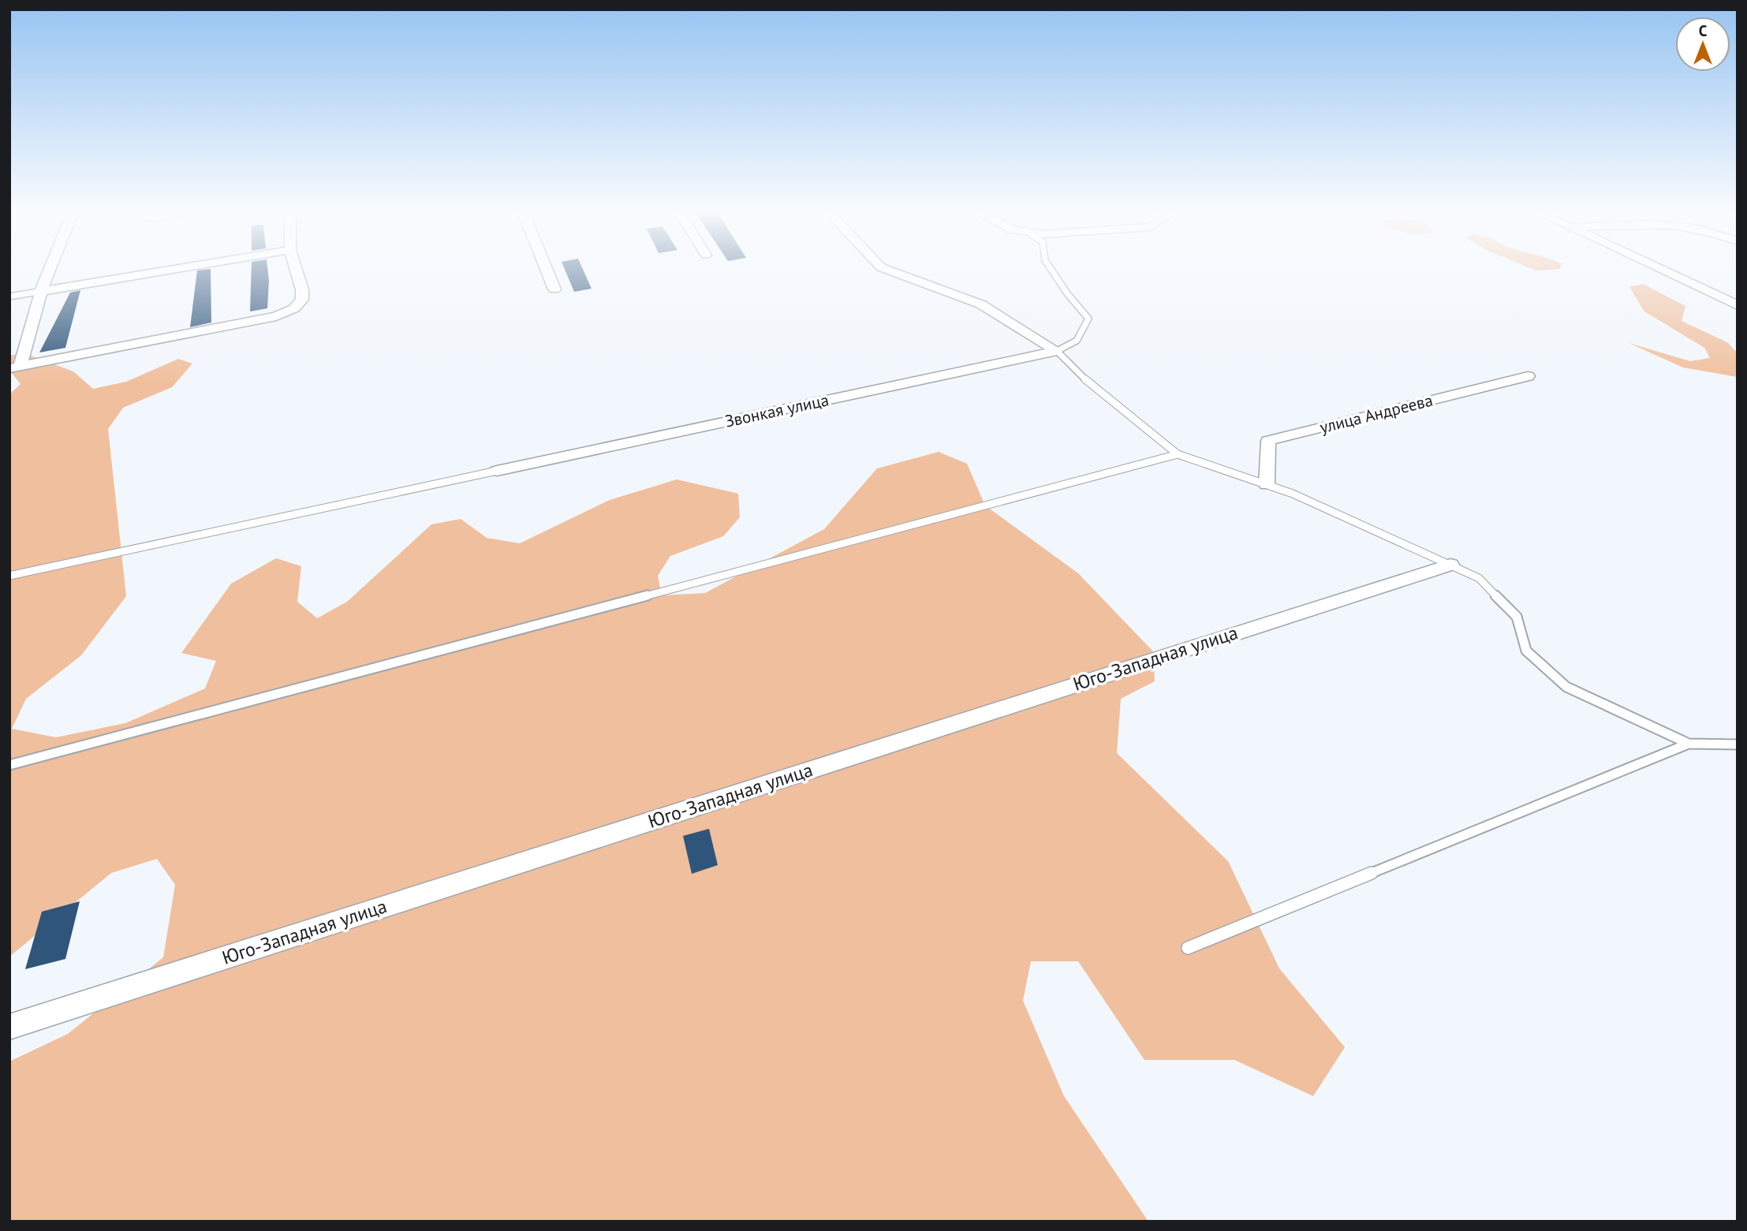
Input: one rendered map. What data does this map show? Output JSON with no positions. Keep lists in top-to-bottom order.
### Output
{
  "streets": {
    "street": ["Звонкая улица", "улица Андреева", "Юго-Западная улица"]
  },
  "north": "top"
}
